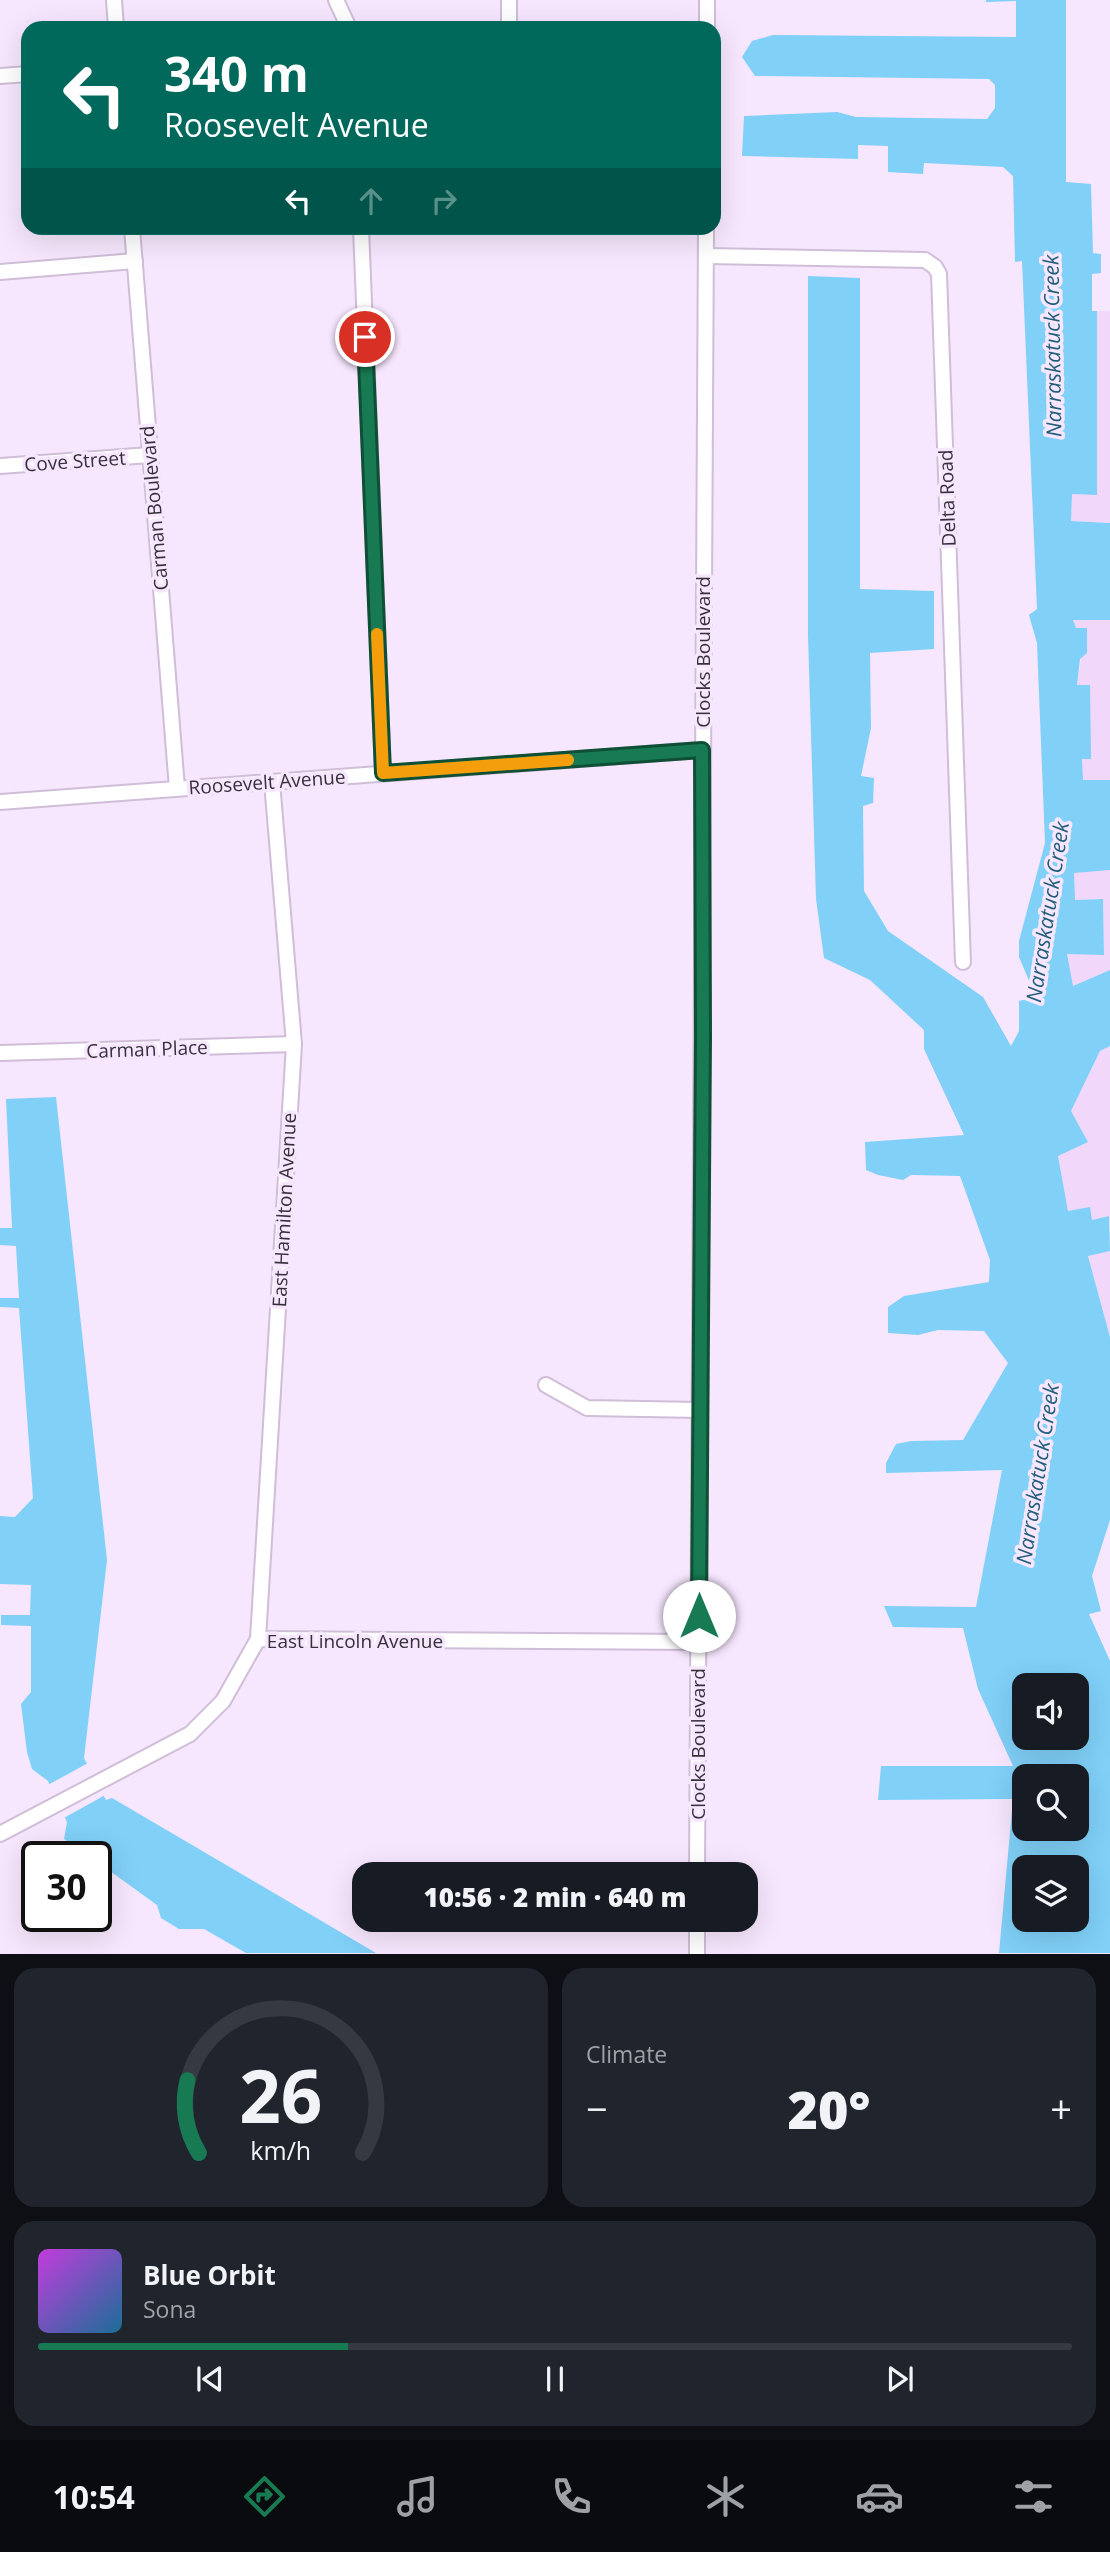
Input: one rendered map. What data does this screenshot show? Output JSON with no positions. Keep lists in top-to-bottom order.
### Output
{
  "streets": {
    "street": [
      "Cove Street",
      "Delta Road",
      "Carman Boulevard",
      "Clocks Boulevard",
      "Roosevelt Avenue",
      "Carman Place",
      "East Hamilton Avenue",
      "East Lincoln Avenue"
    ]
  },
  "crossings": [
    ["Cove Street", "Carman Boulevard"],
    ["Delta Road", "Clocks Boulevard"],
    ["Carman Boulevard", "Roosevelt Avenue"],
    ["Clocks Boulevard", "Roosevelt Avenue"],
    ["Clocks Boulevard", "East Lincoln Avenue"],
    ["Roosevelt Avenue", "East Hamilton Avenue"],
    ["Carman Place", "East Hamilton Avenue"],
    ["East Hamilton Avenue", "East Lincoln Avenue"]
  ],
  "water": ["Narraskatuck Creek"],
  "page": {
    "turn": ["340 m", "Roosevelt Avenue"],
    "limit": "30",
    "trip": "10:56 · 2 min · 640 m",
    "tile": "Climate",
    "heat": ["−", "20°", "+"],
    "song": ["Blue Orbit", "Sona"],
    "tabs": "10:54",
    "gauge": ["26", "km/h"]
  }
}
